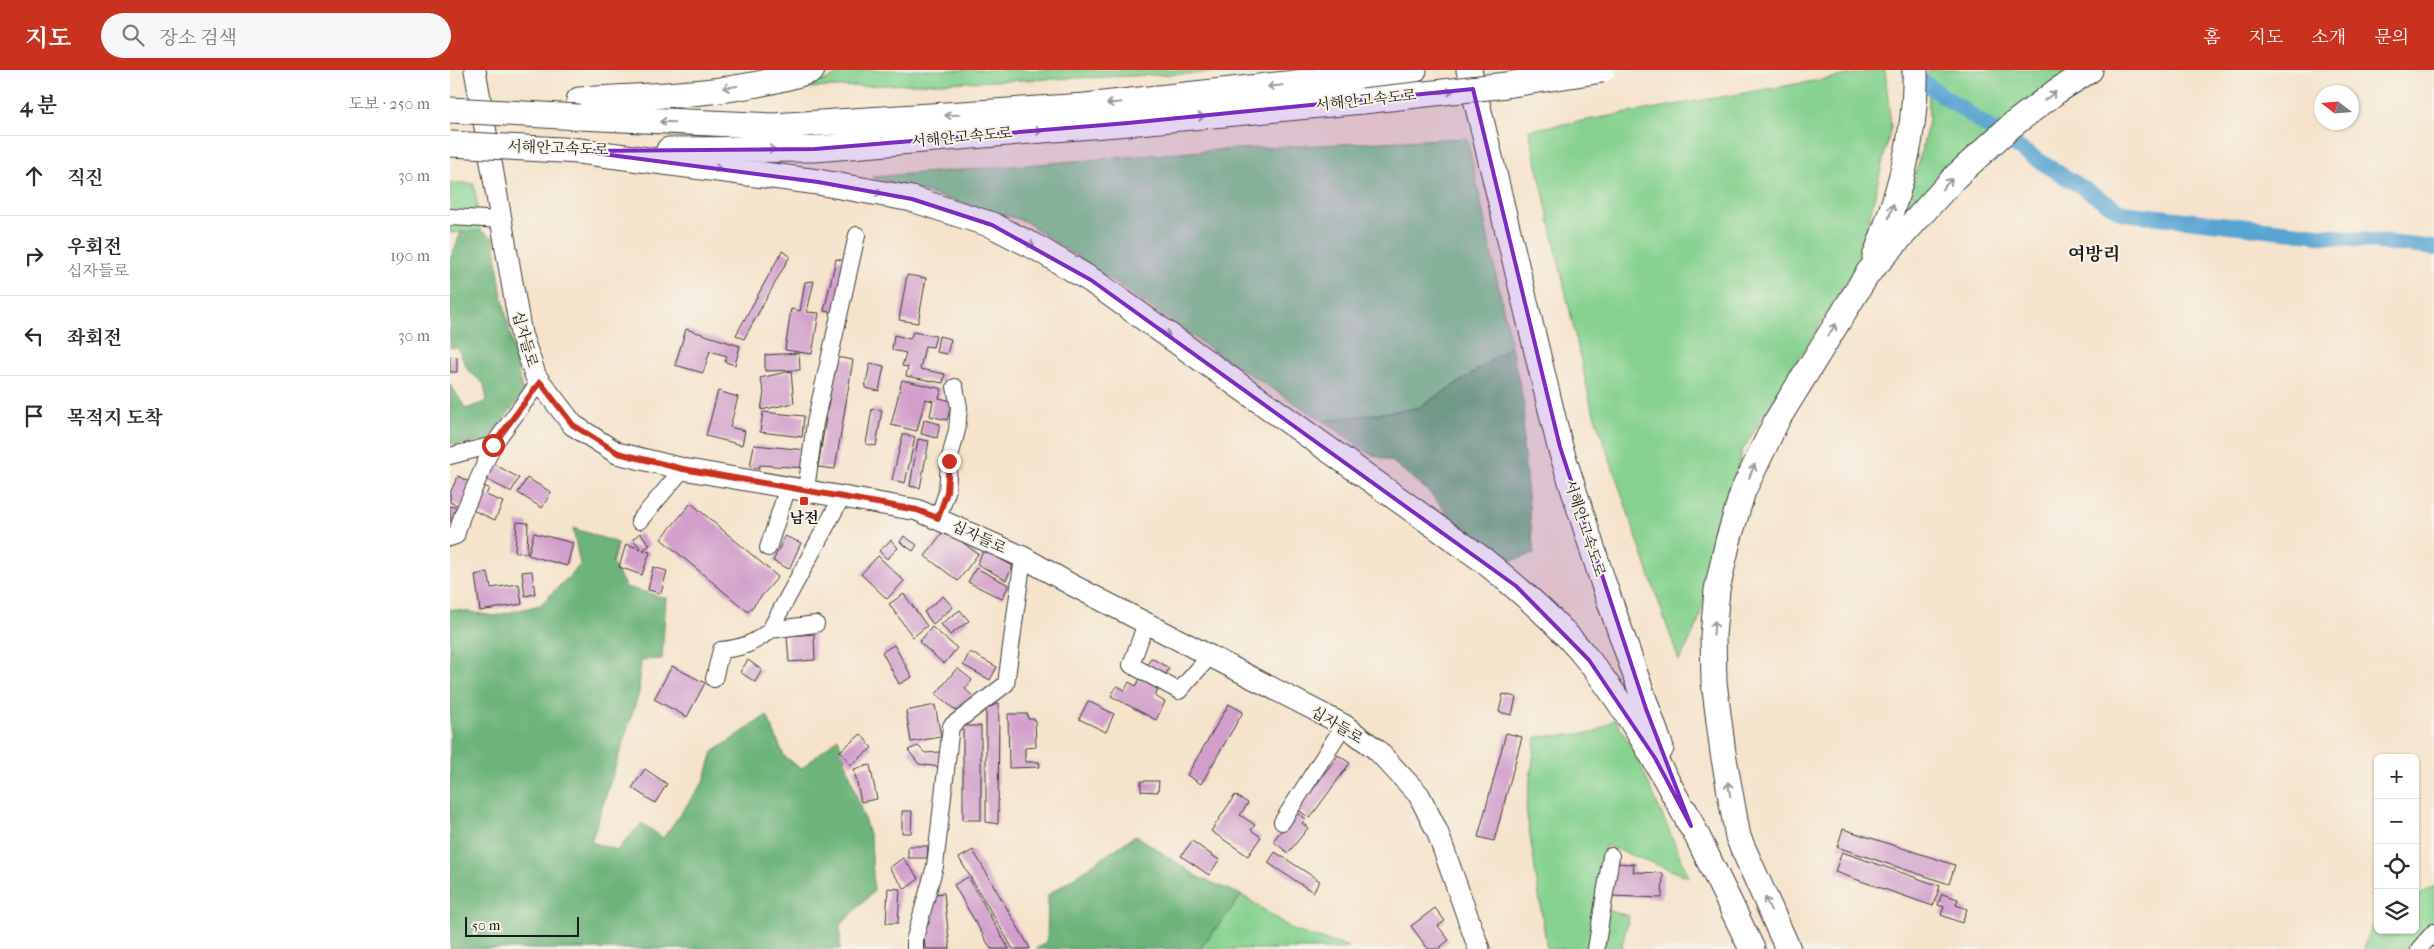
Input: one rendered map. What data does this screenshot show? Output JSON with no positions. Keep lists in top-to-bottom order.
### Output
{
  "streets": {
    "highway": ["서해안고속도로"],
    "main road": ["십자들로"]
  },
  "districts": ["여방리"],
  "places": {
    "transit": ["남전"]
  },
  "scale_bar": "50 m",
  "north": "left",
  "page": {
    "header": "지도",
    "search": "장소 검색",
    "nav": [
      "홈",
      "지도",
      "소개",
      "문의"
    ],
    "heading": ["4 분", "도보 · 250 m"],
    "list": [
      ["직진", "30 m"],
      ["우회전", "십자들로", "190 m"],
      ["좌회전", "30 m"],
      "목적지 도착"
    ],
    "map_buttons": ["+", "−"],
    "scale": "50 m"
  }
}
